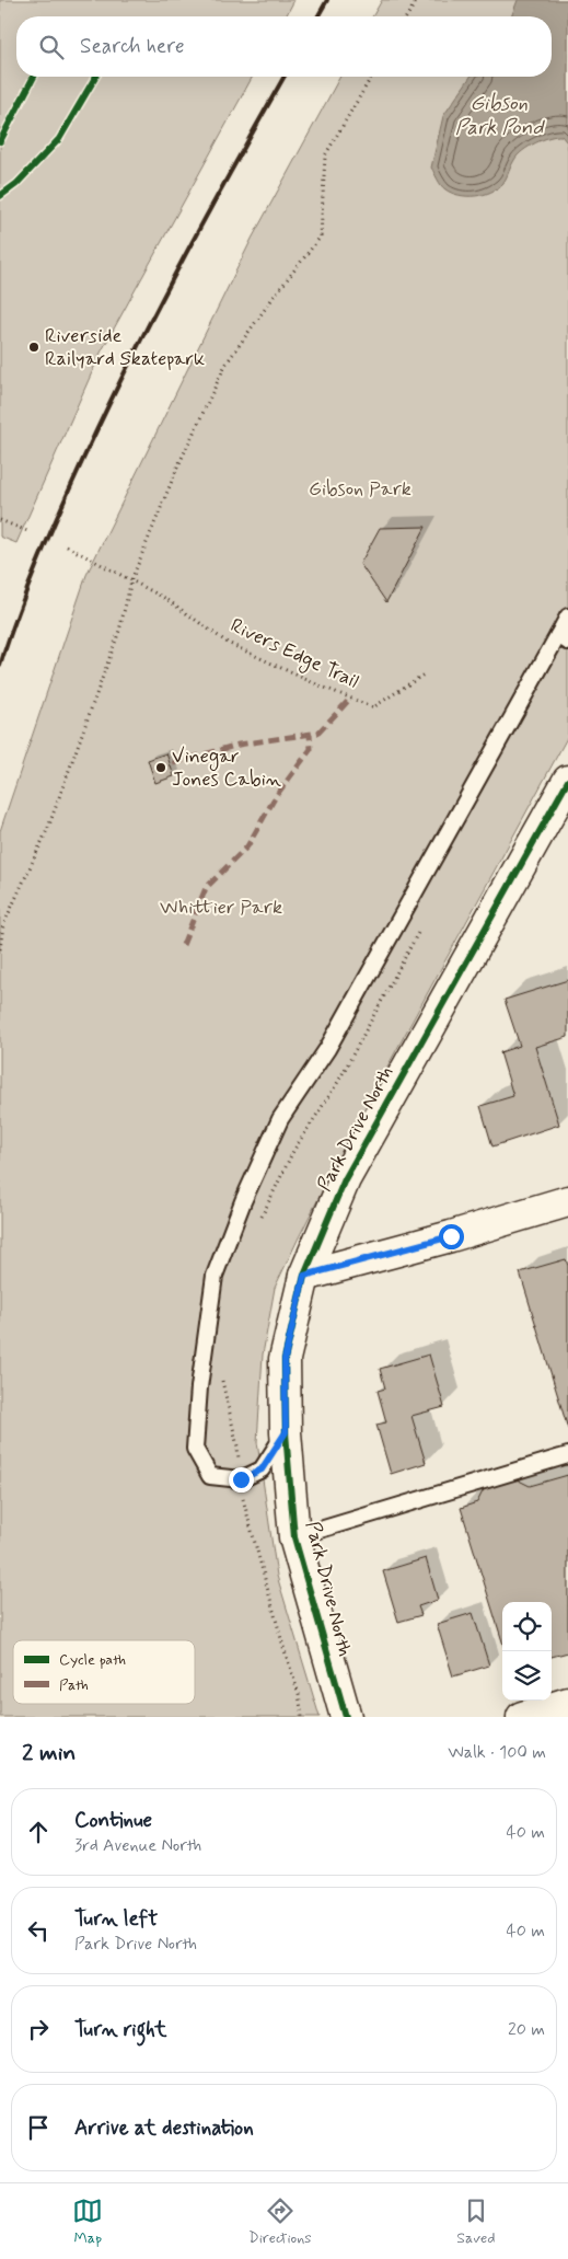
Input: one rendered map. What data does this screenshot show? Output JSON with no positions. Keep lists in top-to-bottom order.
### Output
{
  "streets": {
    "street": ["Park Drive North"],
    "path": ["Rivers Edge Trail"]
  },
  "water": ["Gibson Park Pond"],
  "parks": ["Gibson Park", "Whittier Park"],
  "places": ["Riverside Railyard Skatepark", "Vinegar Jones Cabin"],
  "legend": ["Cycle path", "Path"],
  "page": {
    "search": "Search here",
    "heading": ["2 min", "Walk · 100 m"],
    "list": [
      ["Continue", "3rd Avenue North", "40 m"],
      ["Turn left", "Park Drive North", "40 m"],
      ["Turn right", "20 m"],
      "Arrive at destination"
    ],
    "nav": ["Map", "Directions", "Saved"]
  }
}
